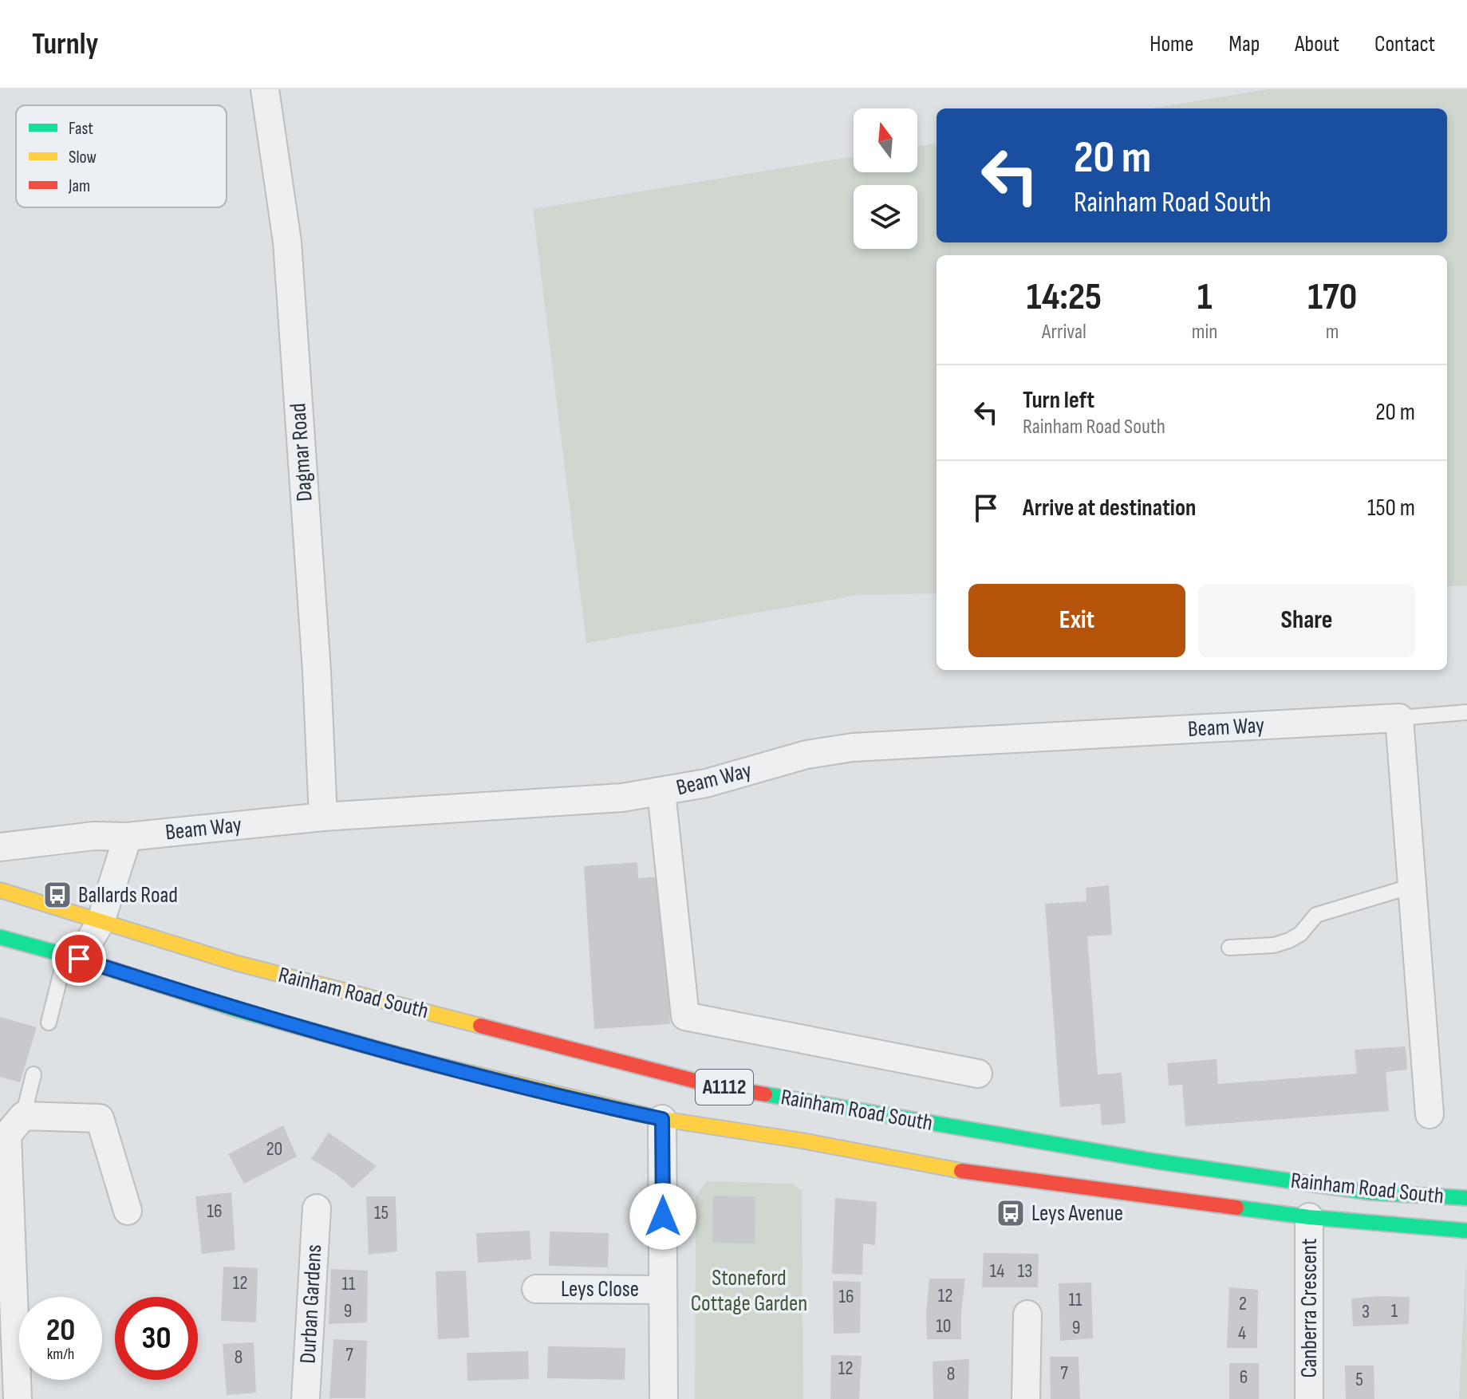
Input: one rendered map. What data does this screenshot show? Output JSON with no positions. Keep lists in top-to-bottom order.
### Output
{
  "streets": {
    "main road": ["Rainham Road South", "A1112"],
    "street": [
      "Dagmar Road",
      "Beam Way",
      "Leys Close",
      "Durban Gardens",
      "Canberra Crescent"
    ]
  },
  "crossings": [
    ["Dagmar Road", "Beam Way"],
    ["Rainham Road South", "Canberra Crescent"]
  ],
  "parks": ["Stoneford Cottage Garden"],
  "places": {
    "bus stop": ["Ballards Road", "Leys Avenue"]
  },
  "house_numbers": [
    "20",
    "16",
    "15",
    "14",
    "13",
    "12",
    "11",
    "12",
    "16",
    "11",
    "2",
    "9",
    "1",
    "3",
    "10",
    "9",
    "4",
    "7",
    "8",
    "12",
    "7",
    "8",
    "6",
    "5"
  ],
  "legend": ["Fast", "Slow", "Jam"],
  "north": "top",
  "page": {
    "header": "Turnly",
    "nav": [
      "Home",
      "Map",
      "About",
      "Contact"
    ],
    "turn": ["20 m", "Rainham Road South"],
    "eta": [
      "14:25",
      "Arrival",
      "1",
      "min",
      "170",
      "m"
    ],
    "list": [
      {
        "name": "Turn left",
        "note": "Rainham Road South",
        "value": "20 m"
      },
      {
        "name": "Arrive at destination",
        "value": "150 m"
      }
    ],
    "buttons": ["Exit", "Share"],
    "speed": "20 km/h",
    "limit": "30"
  }
}
